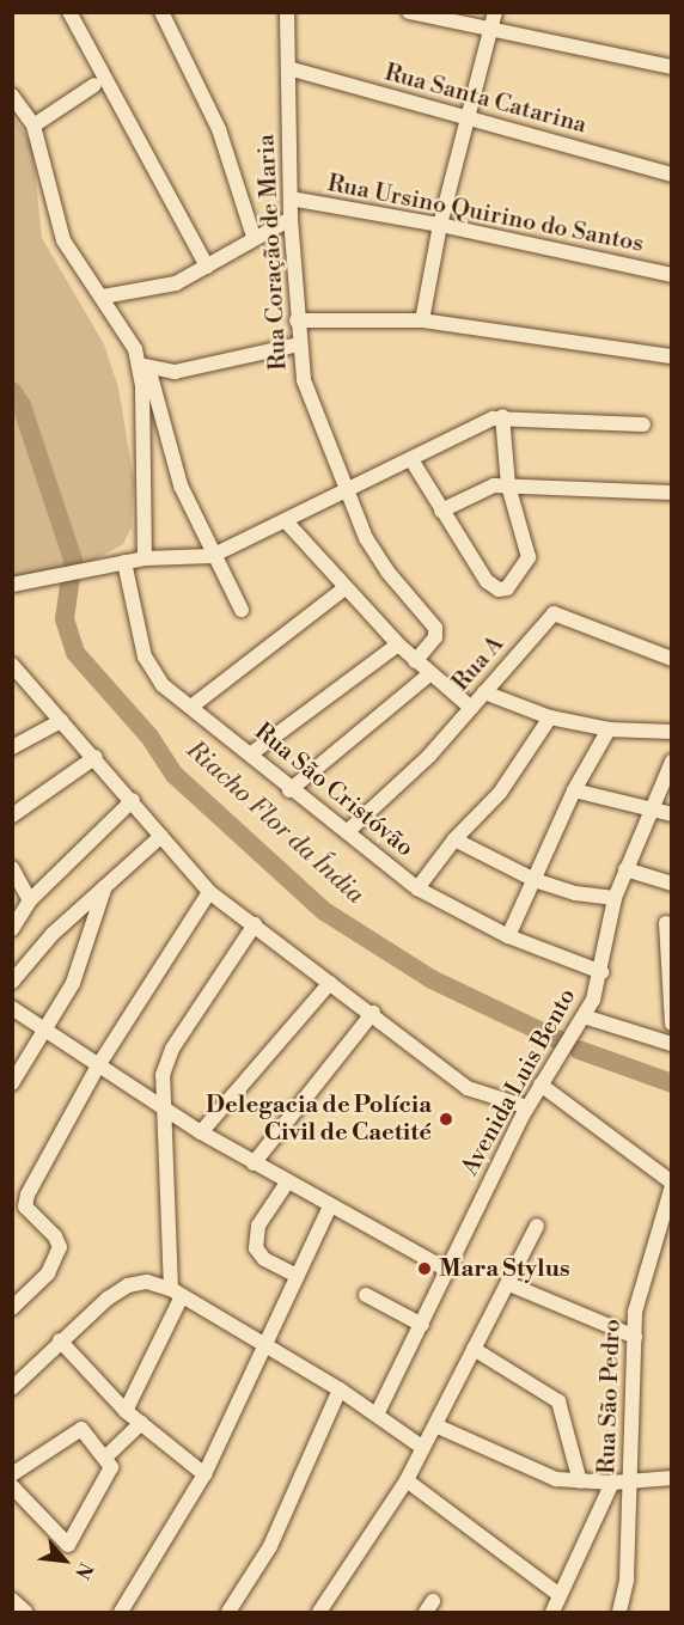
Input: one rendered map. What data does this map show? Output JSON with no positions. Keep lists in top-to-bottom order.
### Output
{
  "streets": {
    "street": [
      "Rua Santa Catarina",
      "Rua Ursino Quirino do Santos",
      "Rua Coração de Maria",
      "Rua A",
      "Rua São Cristóvão",
      "Avenida Luis Bento",
      "Rua São Pedro"
    ]
  },
  "crossings": [
    ["Rua Santa Catarina", "Rua Coração de Maria"],
    ["Rua Ursino Quirino do Santos", "Rua Coração de Maria"],
    ["Rua A", "Rua São Cristóvão"],
    ["Rua São Cristóvão", "Avenida Luis Bento"]
  ],
  "water": ["Riacho Flor da Índia"],
  "places": ["Delegacia de Polícia Civil de Caetité", "Mara Stylus"],
  "north": "bottom right"
}
